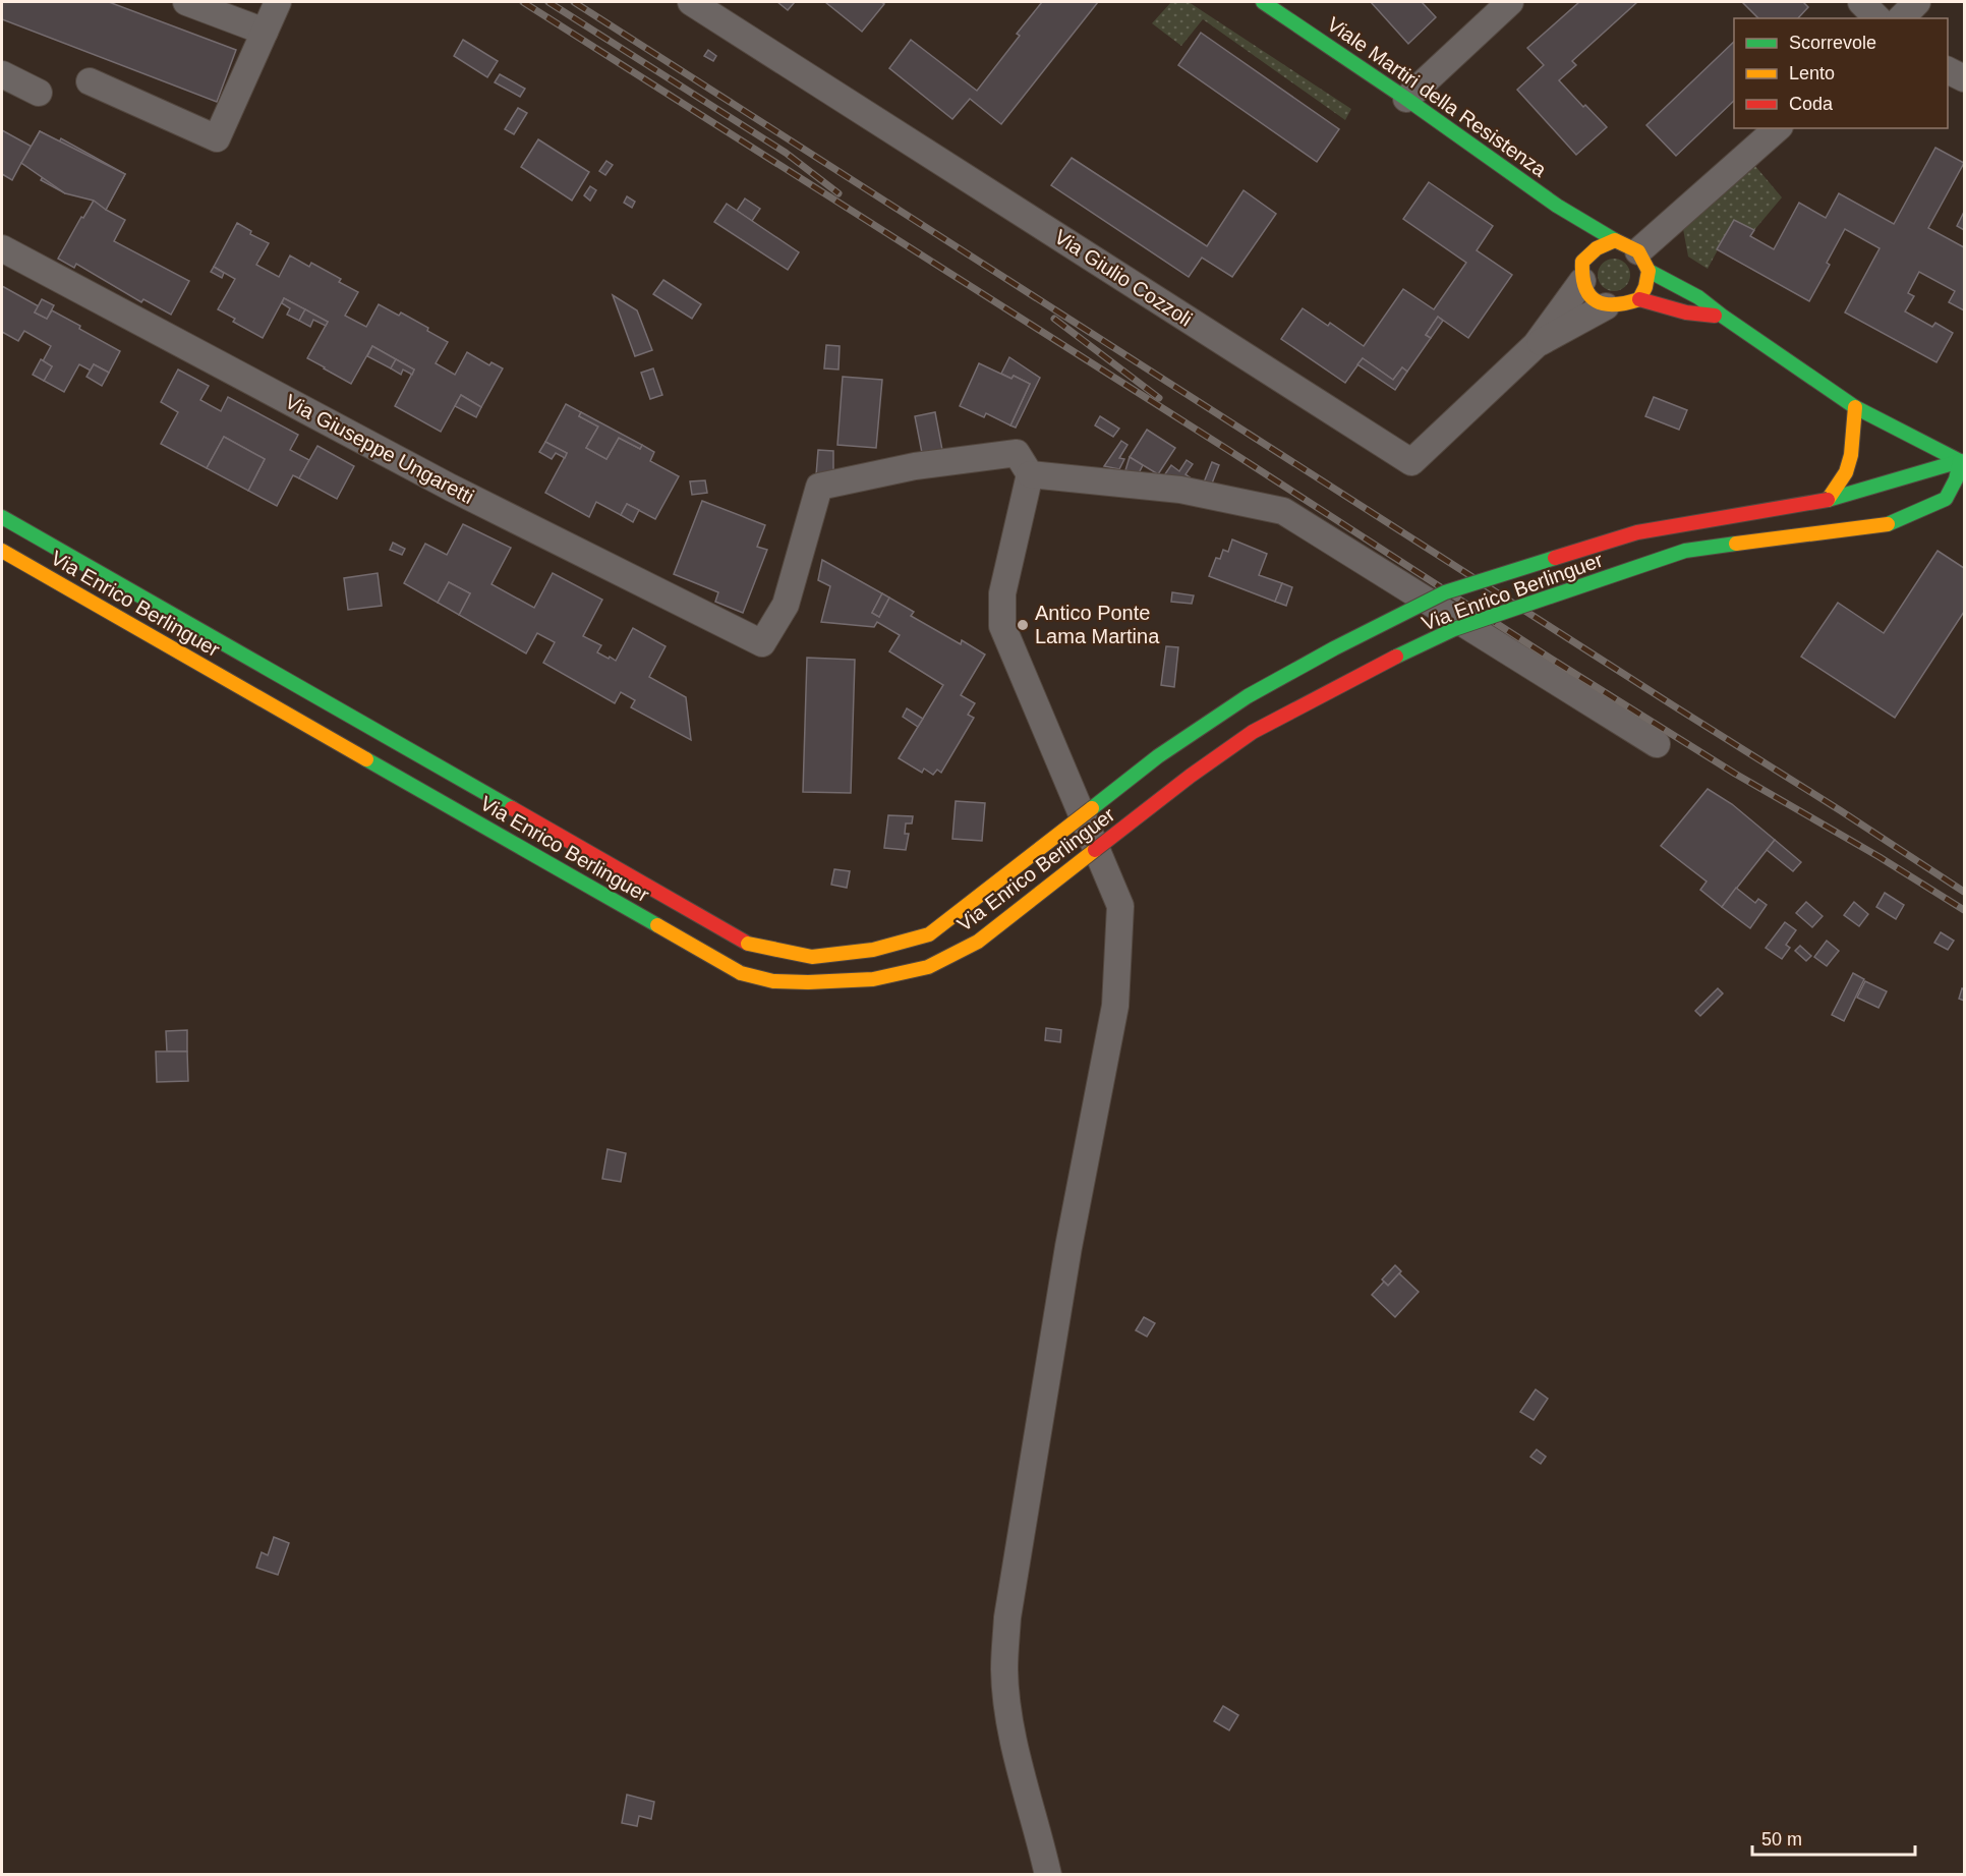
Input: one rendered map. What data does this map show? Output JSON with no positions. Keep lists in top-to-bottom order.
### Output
{
  "streets": {
    "main road": ["Viale Martiri della Resistenza", "Via Enrico Berlinguer"],
    "street": ["Via Giulio Cozzoli", "Via Giuseppe Ungaretti"]
  },
  "crossings": [
    ["Viale Martiri della Resistenza", "Via Giulio Cozzoli"]
  ],
  "places": ["Antico Ponte Lama Martina"],
  "legend": ["Scorrevole", "Lento", "Coda"],
  "scale_bar": "50 m"
}
